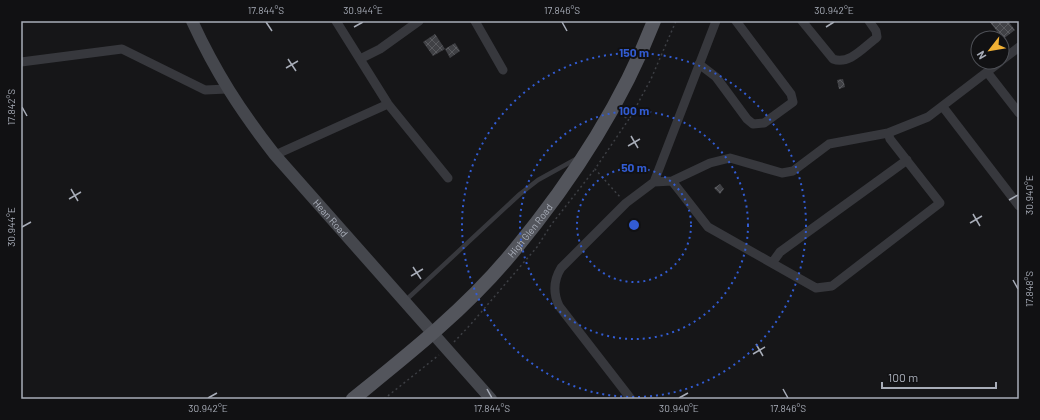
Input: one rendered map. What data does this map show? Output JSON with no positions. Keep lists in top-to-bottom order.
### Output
{
  "streets": {
    "main road": ["High Glen Road"],
    "street": ["Hean Road"]
  },
  "crossings": [
    ["Hean Road", "High Glen Road"]
  ],
  "scale_bar": "100 m",
  "north": "bottom left",
  "coordinates": [
    "17.844°S",
    "30.944°E",
    "17.846°S",
    "30.942°E",
    "17.842°S",
    "30.940°E",
    "17.848°S"
  ],
  "rings": ["150 m", "100 m", "50 m"]
}
